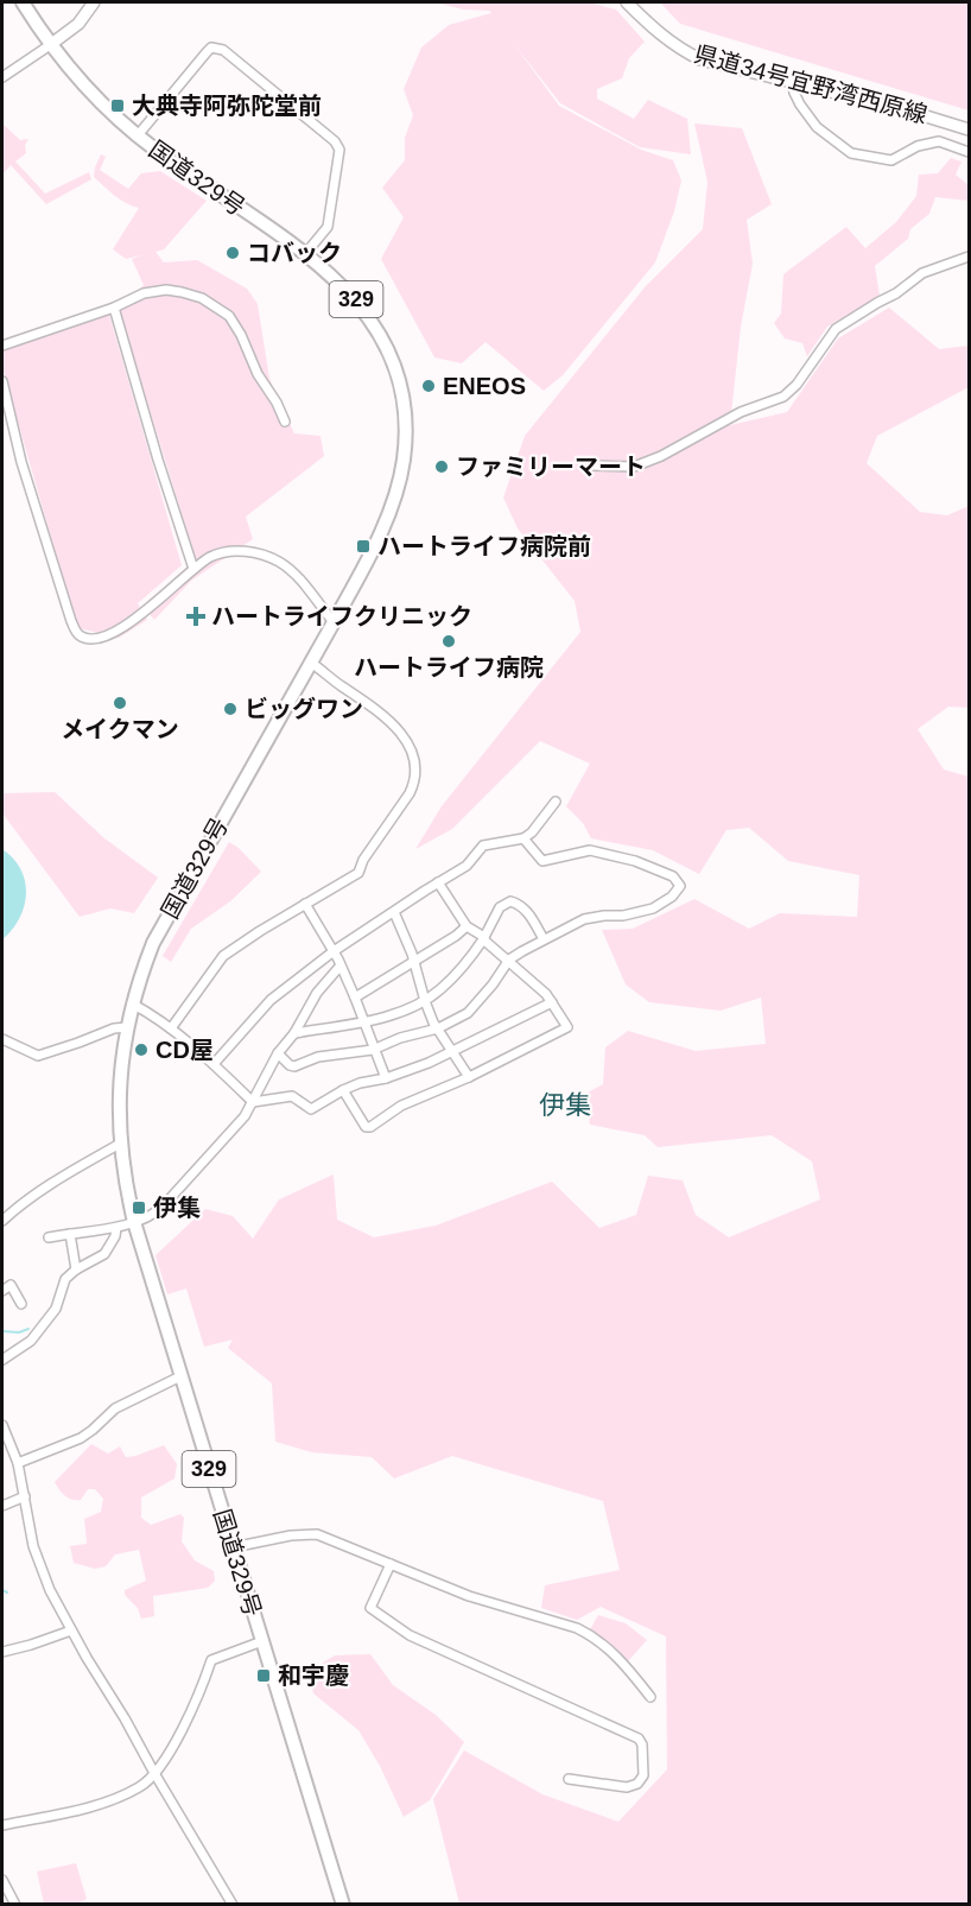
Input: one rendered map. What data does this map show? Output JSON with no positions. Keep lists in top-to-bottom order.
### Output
{
  "streets": {
    "highway": ["国道329号", "329"],
    "main road": ["県道34号宜野湾西原線"]
  },
  "districts": ["伊集"],
  "places": {
    "transit": [
      "大典寺阿弥陀堂前",
      "ハートライフ病院前",
      "伊集",
      "和宇慶"
    ],
    "other": [
      "コバック",
      "ENEOS",
      "ファミリーマート",
      "ハートライフ病院",
      "メイクマン",
      "ビッグワン",
      "CD屋"
    ],
    "health": ["ハートライフクリニック"]
  }
}
